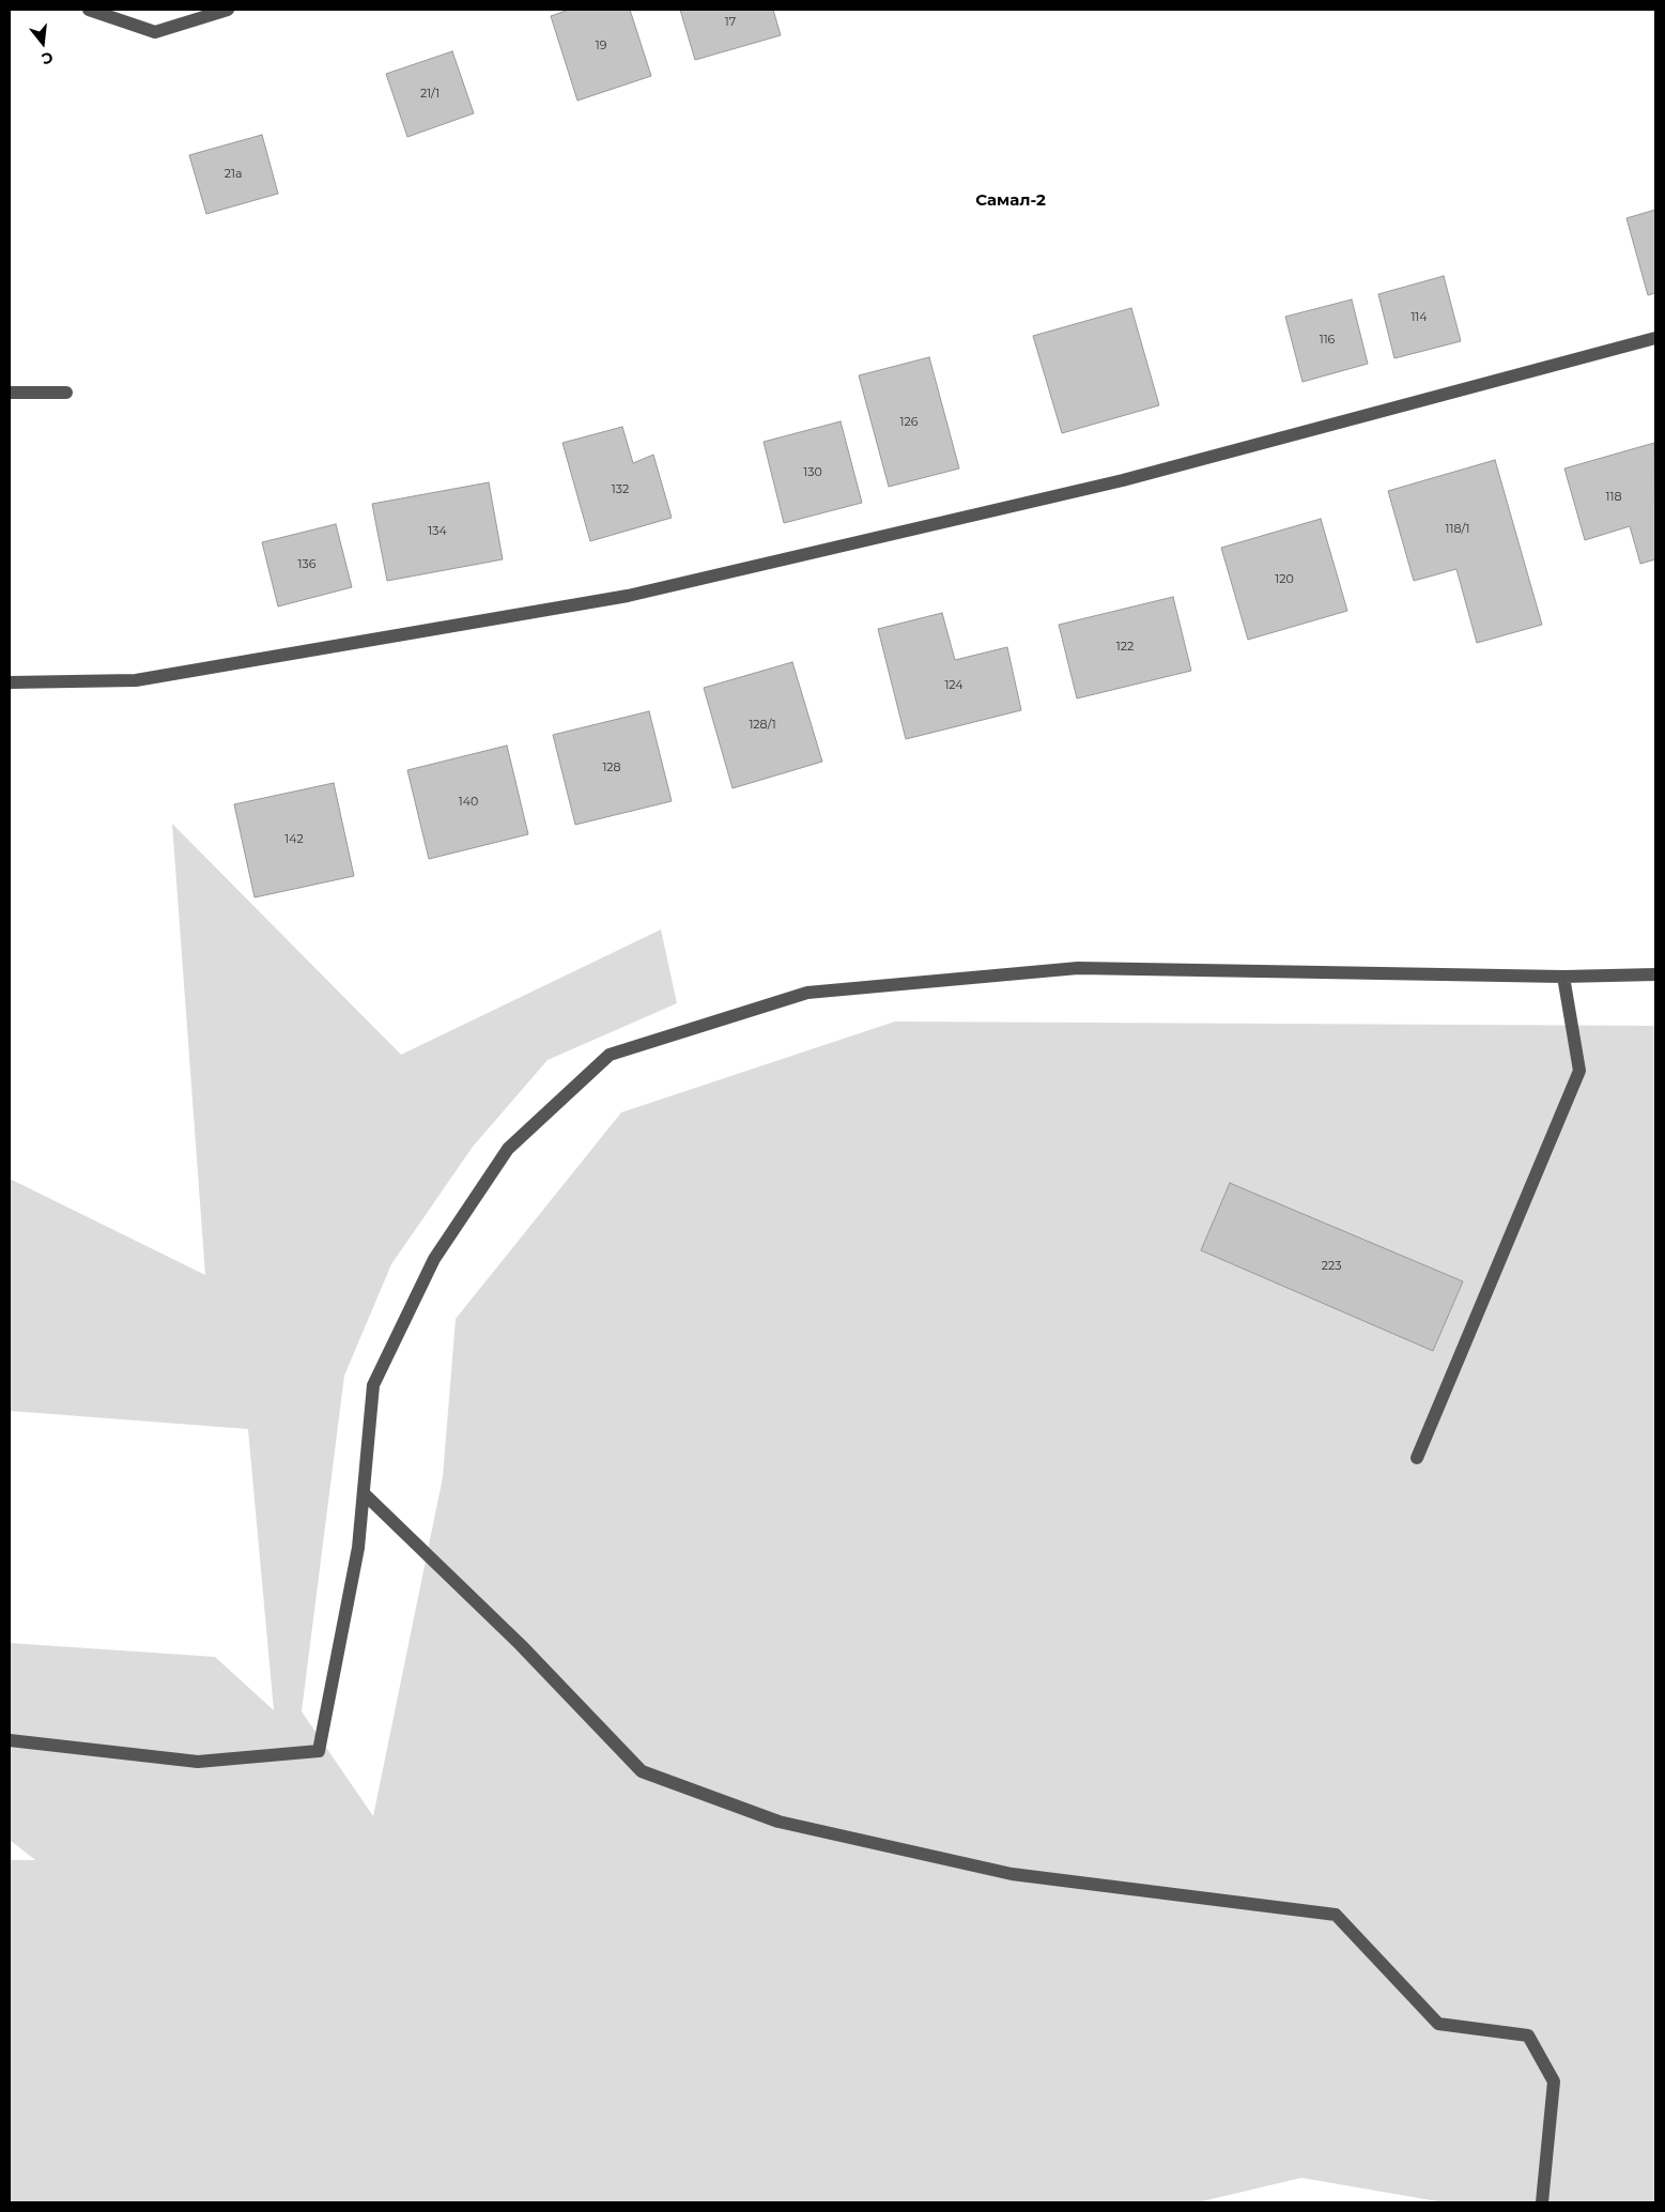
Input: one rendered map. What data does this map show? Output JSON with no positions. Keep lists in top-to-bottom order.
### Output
{
  "districts": ["Самал-2"],
  "house_numbers": [
    "17",
    "19",
    "21/1",
    "21а",
    "114",
    "116",
    "126",
    "130",
    "132",
    "118",
    "118/1",
    "134",
    "136",
    "120",
    "122",
    "124",
    "128/1",
    "128",
    "140",
    "142",
    "223"
  ],
  "north": "bottom"
}
